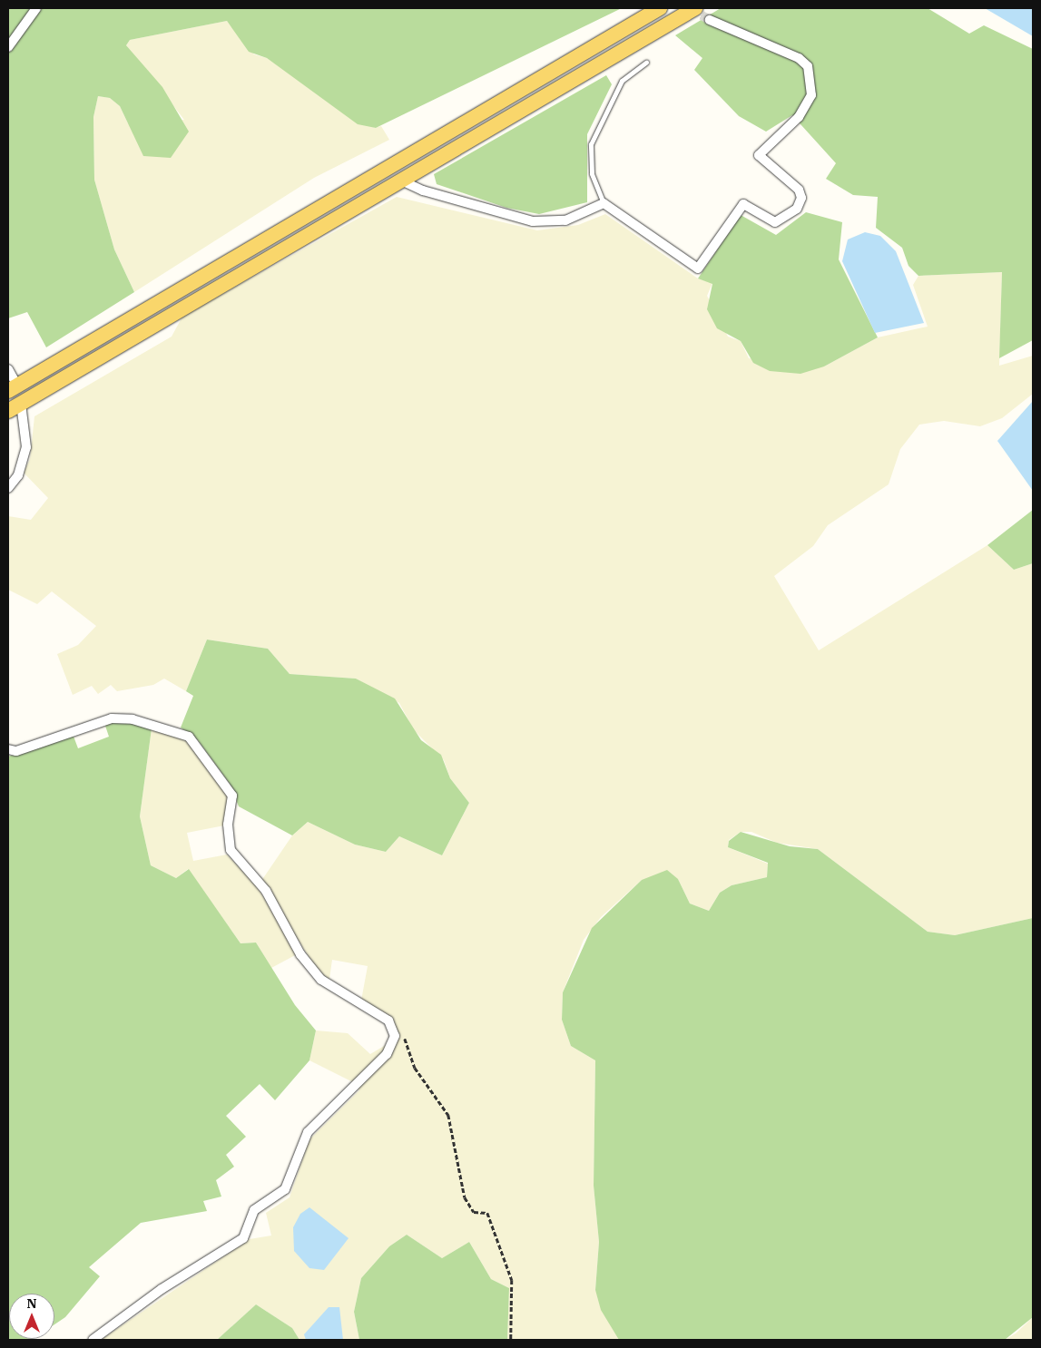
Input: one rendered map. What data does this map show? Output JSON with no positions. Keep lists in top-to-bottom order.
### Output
{
  "north": "top"
}
